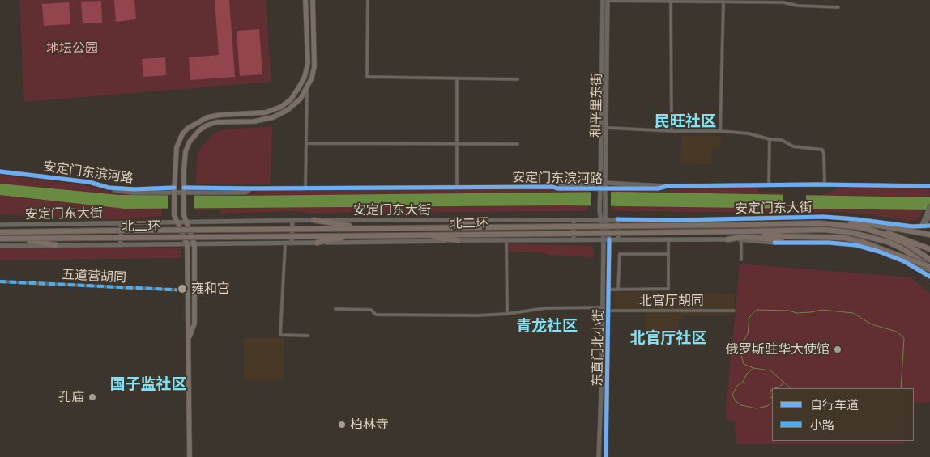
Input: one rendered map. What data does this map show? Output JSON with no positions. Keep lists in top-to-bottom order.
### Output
{
  "streets": {
    "highway": ["北二环"],
    "street": [
      "和平里东街",
      "安定门东滨河路",
      "安定门东大街",
      "五道营胡同",
      "北官厅胡同",
      "东直门北小街"
    ]
  },
  "crossings": [
    ["和平里东街", "安定门东大街"],
    ["和平里东街", "东直门北小街"],
    ["安定门东大街", "东直门北小街"],
    ["北官厅胡同", "东直门北小街"]
  ],
  "districts": [
    "民旺社区",
    "青龙社区",
    "北官厅社区",
    "国子监社区"
  ],
  "parks": ["地坛公园"],
  "places": [
    "雍和宫",
    "俄罗斯驻华大使馆",
    "孔庙",
    "柏林寺"
  ],
  "legend": ["自行车道", "小路"]
}
